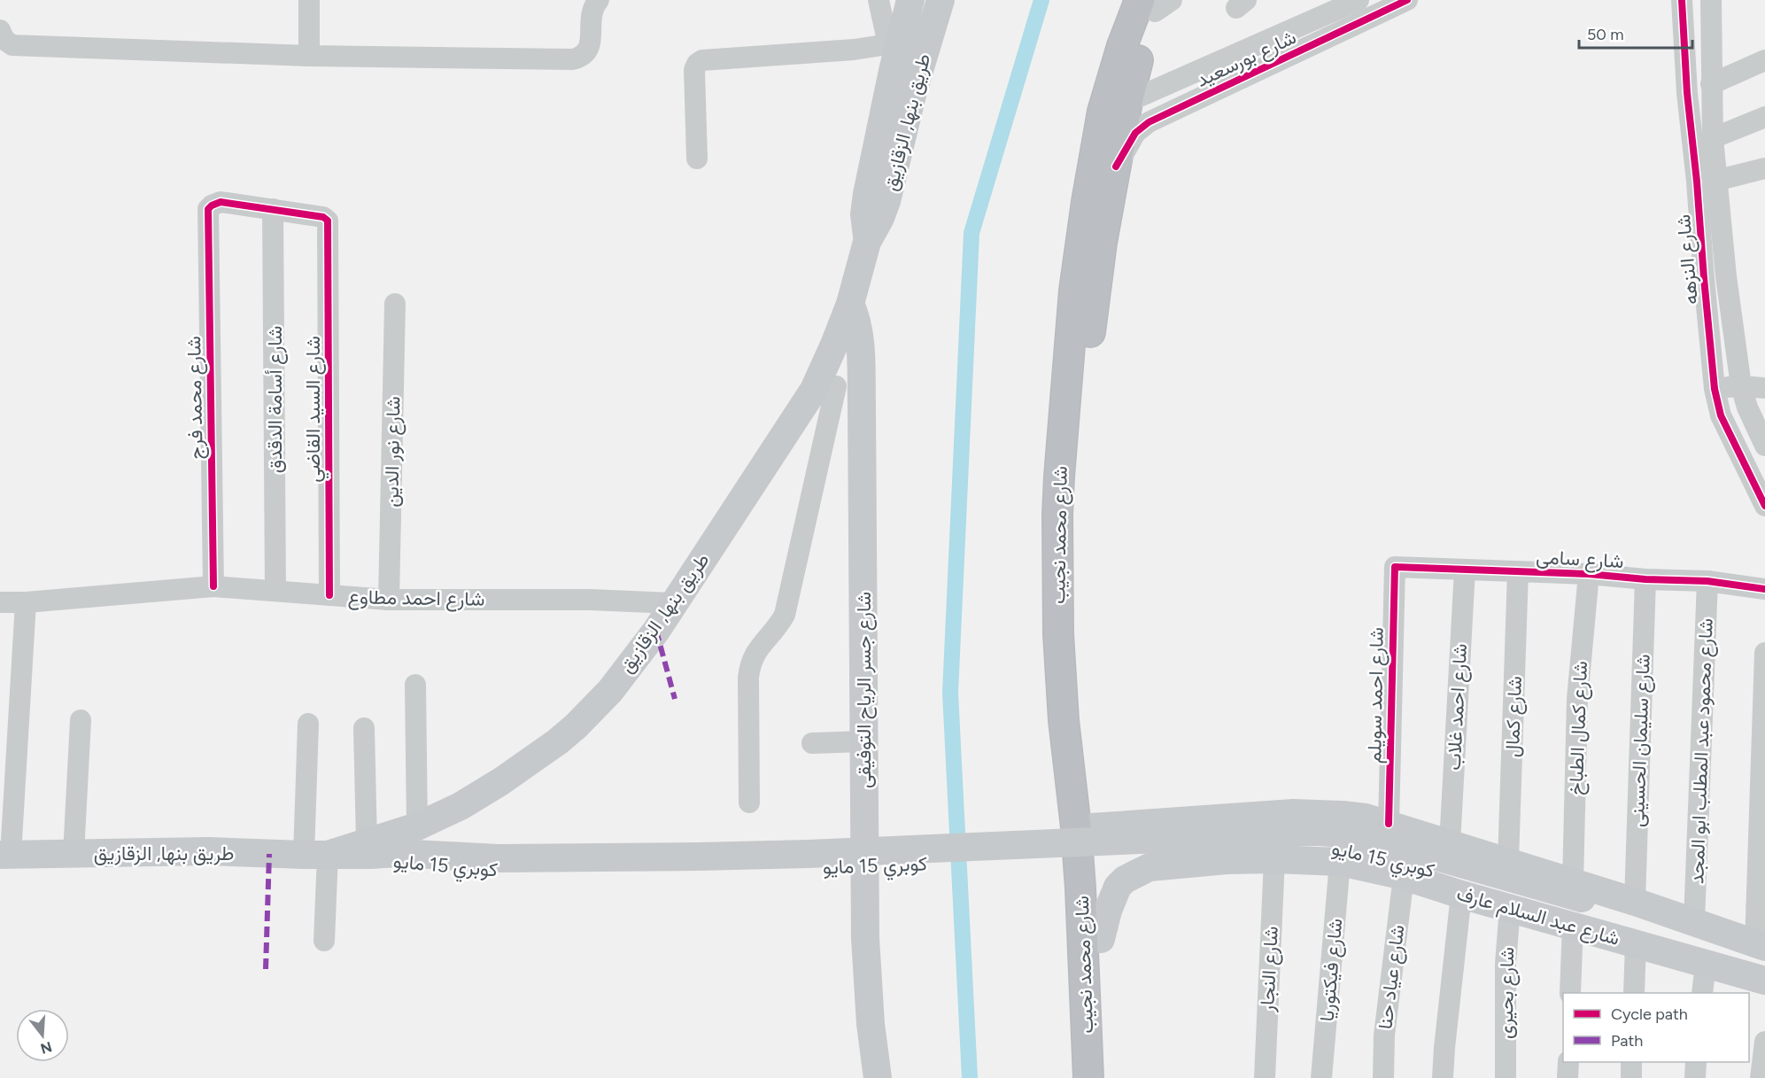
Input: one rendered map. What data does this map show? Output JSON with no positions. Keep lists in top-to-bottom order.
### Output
{
  "streets": {
    "highway": ["شارع محمد نجيب"],
    "main road": [
      "طريق بنها, الزقازيق",
      "شارع جسر الرياح التوفيقى",
      "كوبري 15 مايو",
      "شارع عبد السلام عارف"
    ],
    "street": [
      "شارع بورسعيد",
      "شارع النزهه",
      "شارع محمد فرج",
      "شارع أسامة الدقدق",
      "شارع السيد القاضي",
      "شارع نور الدين",
      "شارع سامى",
      "شارع احمد مطاوع",
      "شارع احمد سويلم",
      "شارع احمد غلاب",
      "شارع كمال",
      "شارع كمال الطباخ",
      "شارع سليمان الحسينى",
      "شارع محمود عبد المطلب ابو المجد",
      "شارع النجار",
      "شارع فيكتوريا",
      "شارع عياد حنا",
      "شارع بحيرى"
    ]
  },
  "crossings": [
    ["شارع بورسعيد", "شارع محمد نجيب"],
    ["طريق بنها, الزقازيق", "شارع احمد مطاوع"],
    ["طريق بنها, الزقازيق", "شارع جسر الرياح التوفيقى"],
    ["طريق بنها, الزقازيق", "كوبري 15 مايو"],
    ["شارع محمد فرج", "شارع أسامة الدقدق"],
    ["شارع محمد فرج", "شارع السيد القاضي"],
    ["شارع محمد فرج", "شارع احمد مطاوع"],
    ["شارع أسامة الدقدق", "شارع السيد القاضي"],
    ["شارع أسامة الدقدق", "شارع احمد مطاوع"],
    ["شارع السيد القاضي", "شارع احمد مطاوع"],
    ["شارع نور الدين", "شارع احمد مطاوع"],
    ["شارع محمد نجيب", "شارع عبد السلام عارف"],
    ["شارع سامى", "شارع احمد سويلم"],
    ["شارع سامى", "شارع احمد غلاب"],
    ["شارع سامى", "شارع كمال"],
    ["شارع سامى", "شارع كمال الطباخ"],
    ["شارع سامى", "شارع سليمان الحسينى"],
    ["شارع سامى", "شارع محمود عبد المطلب ابو المجد"],
    ["شارع احمد سويلم", "شارع عبد السلام عارف"],
    ["شارع احمد غلاب", "شارع عبد السلام عارف"],
    ["شارع كمال", "شارع عبد السلام عارف"],
    ["شارع كمال الطباخ", "كوبري 15 مايو"],
    ["شارع كمال الطباخ", "شارع عبد السلام عارف"],
    ["شارع سليمان الحسينى", "كوبري 15 مايو"],
    ["شارع سليمان الحسينى", "شارع عبد السلام عارف"],
    ["شارع محمود عبد المطلب ابو المجد", "شارع عبد السلام عارف"],
    ["كوبري 15 مايو", "شارع عبد السلام عارف"],
    ["شارع عبد السلام عارف", "شارع النجار"],
    ["شارع عبد السلام عارف", "شارع فيكتوريا"],
    ["شارع عبد السلام عارف", "شارع عياد حنا"],
    ["شارع عبد السلام عارف", "شارع بحيرى"]
  ],
  "legend": ["Cycle path", "Path"],
  "scale_bar": "50 m",
  "north": "bottom"
}
